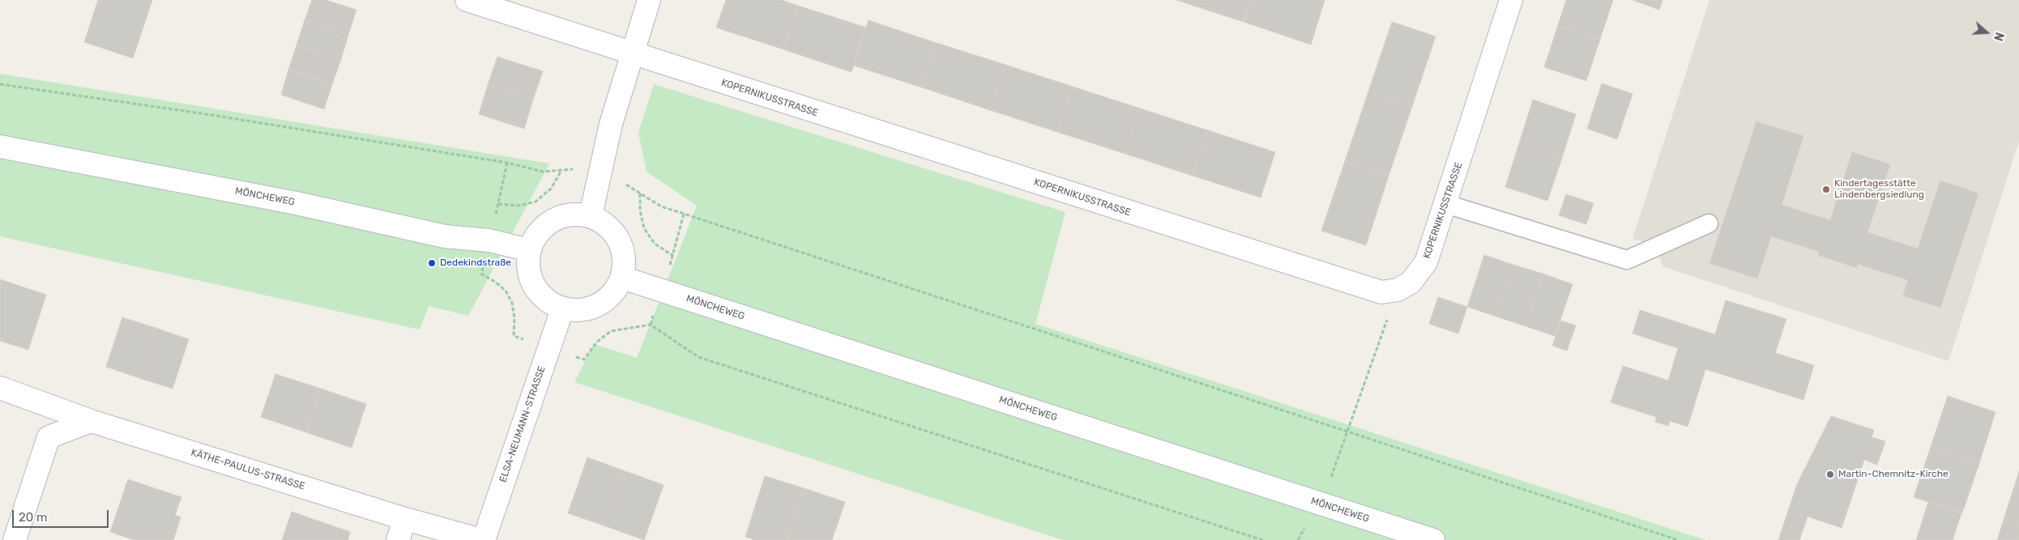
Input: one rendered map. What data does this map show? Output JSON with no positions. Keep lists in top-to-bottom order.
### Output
{
  "streets": {
    "street": [
      "KOPERNIKUSSTRASSE",
      "MÖNCHEWEG",
      "ELSA-NEUMANN-STRASSE",
      "KÄTHE-PAULUS-STRASSE"
    ]
  },
  "crossings": [
    ["MÖNCHEWEG", "ELSA-NEUMANN-STRASSE"],
    ["ELSA-NEUMANN-STRASSE", "KÄTHE-PAULUS-STRASSE"]
  ],
  "places": ["Kindertagesstätte Lindenbergsiedlung", "Dedekindstraße", "Martin-Chemnitz-Kirche"],
  "scale_bar": "20 m",
  "north": "right"
}
